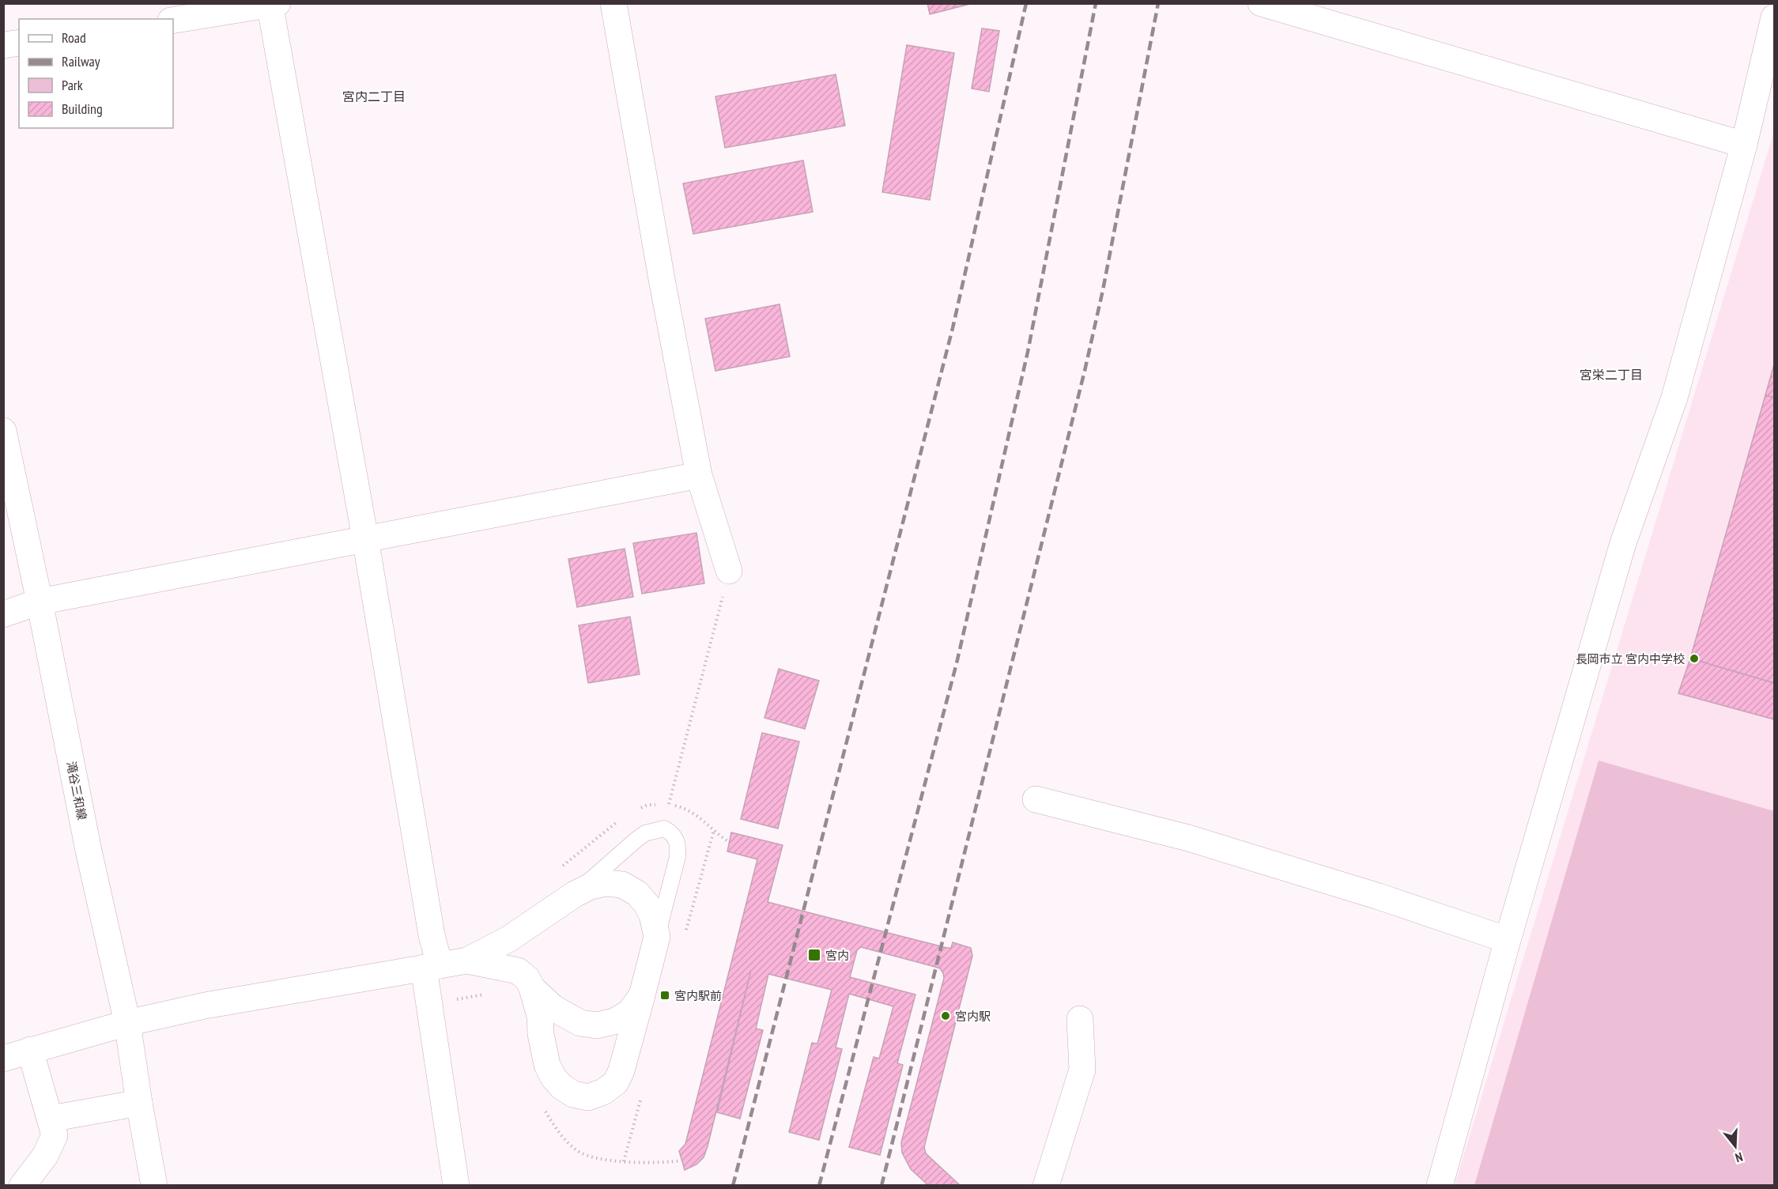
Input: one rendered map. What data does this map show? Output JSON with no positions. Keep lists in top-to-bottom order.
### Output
{
  "streets": {
    "street": ["滝谷三和線"]
  },
  "districts": ["宮内二丁目", "宮栄二丁目"],
  "places": {
    "other": ["長岡市立 宮内中学校", "宮内駅"],
    "transit": ["宮内", "宮内駅前"]
  },
  "legend": [
    "Road",
    "Railway",
    "Park",
    "Building"
  ],
  "north": "bottom"
}
